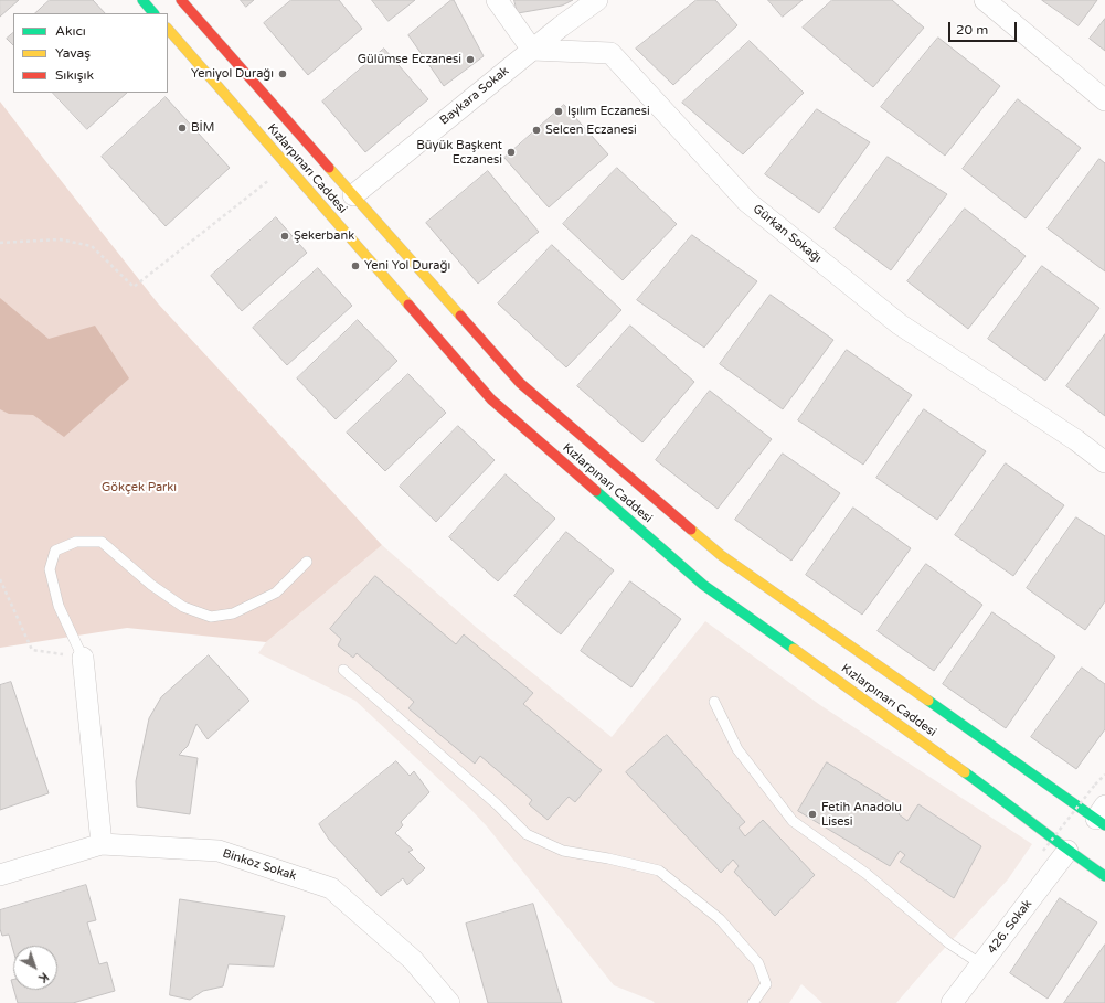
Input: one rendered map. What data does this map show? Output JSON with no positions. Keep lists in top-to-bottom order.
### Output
{
  "streets": {
    "main road": ["Kızlarpınarı Caddesi"],
    "street": [
      "Baykara Sokak",
      "Gürkan Sokağı",
      "Binkoz Sokak",
      "426. Sokak"
    ]
  },
  "crossings": [
    ["Baykara Sokak", "Kızlarpınarı Caddesi"],
    ["Baykara Sokak", "Gürkan Sokağı"],
    ["Kızlarpınarı Caddesi", "426. Sokak"]
  ],
  "parks": ["Gökçek Parkı"],
  "places": [
    "Gülümse Eczanesi",
    "Yeniyol Durağı",
    "Işılım Eczanesi",
    "BİM",
    "Selcen Eczanesi",
    "Büyük Başkent Eczanesi",
    "Şekerbank",
    "Yeni Yol Durağı",
    "Fetih Anadolu Lisesi"
  ],
  "legend": ["Akıcı", "Yavaş", "Sıkışık"],
  "scale_bar": "20 m",
  "north": "bottom right"
}
